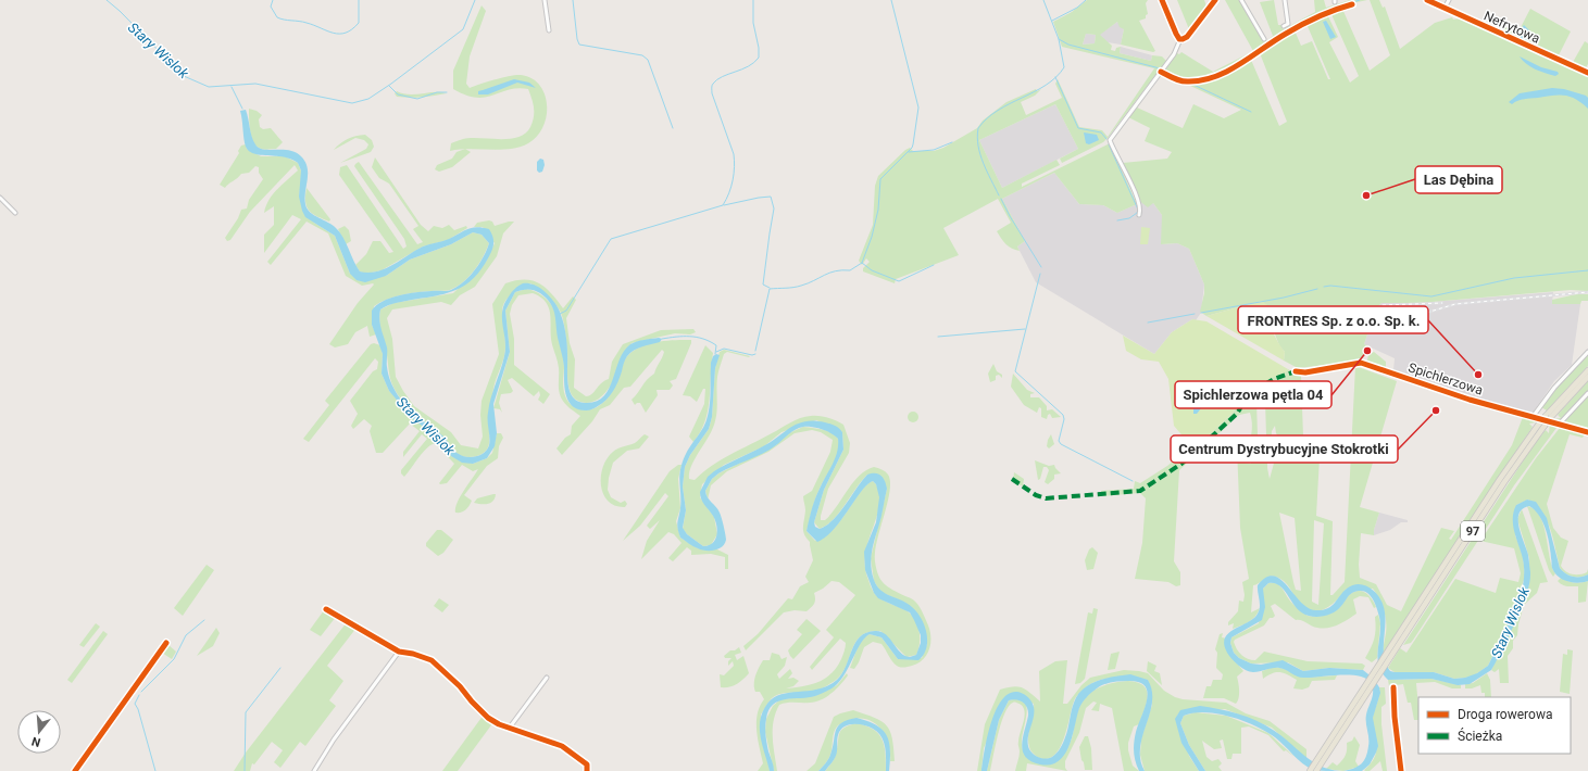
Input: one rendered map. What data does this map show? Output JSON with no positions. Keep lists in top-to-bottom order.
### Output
{
  "streets": {
    "main road": ["97"],
    "street": ["Nefrytowa", "Spichlerzowa"]
  },
  "water": ["Stary Wislok"],
  "places": [
    "Las Dębina",
    "Spichlerzowa pętla 04",
    "FRONTRES Sp. z o.o. Sp. k.",
    "Centrum Dystrybucyjne Stokrotki"
  ],
  "legend": ["Droga rowerowa", "Ścieżka"],
  "north": "bottom"
}
